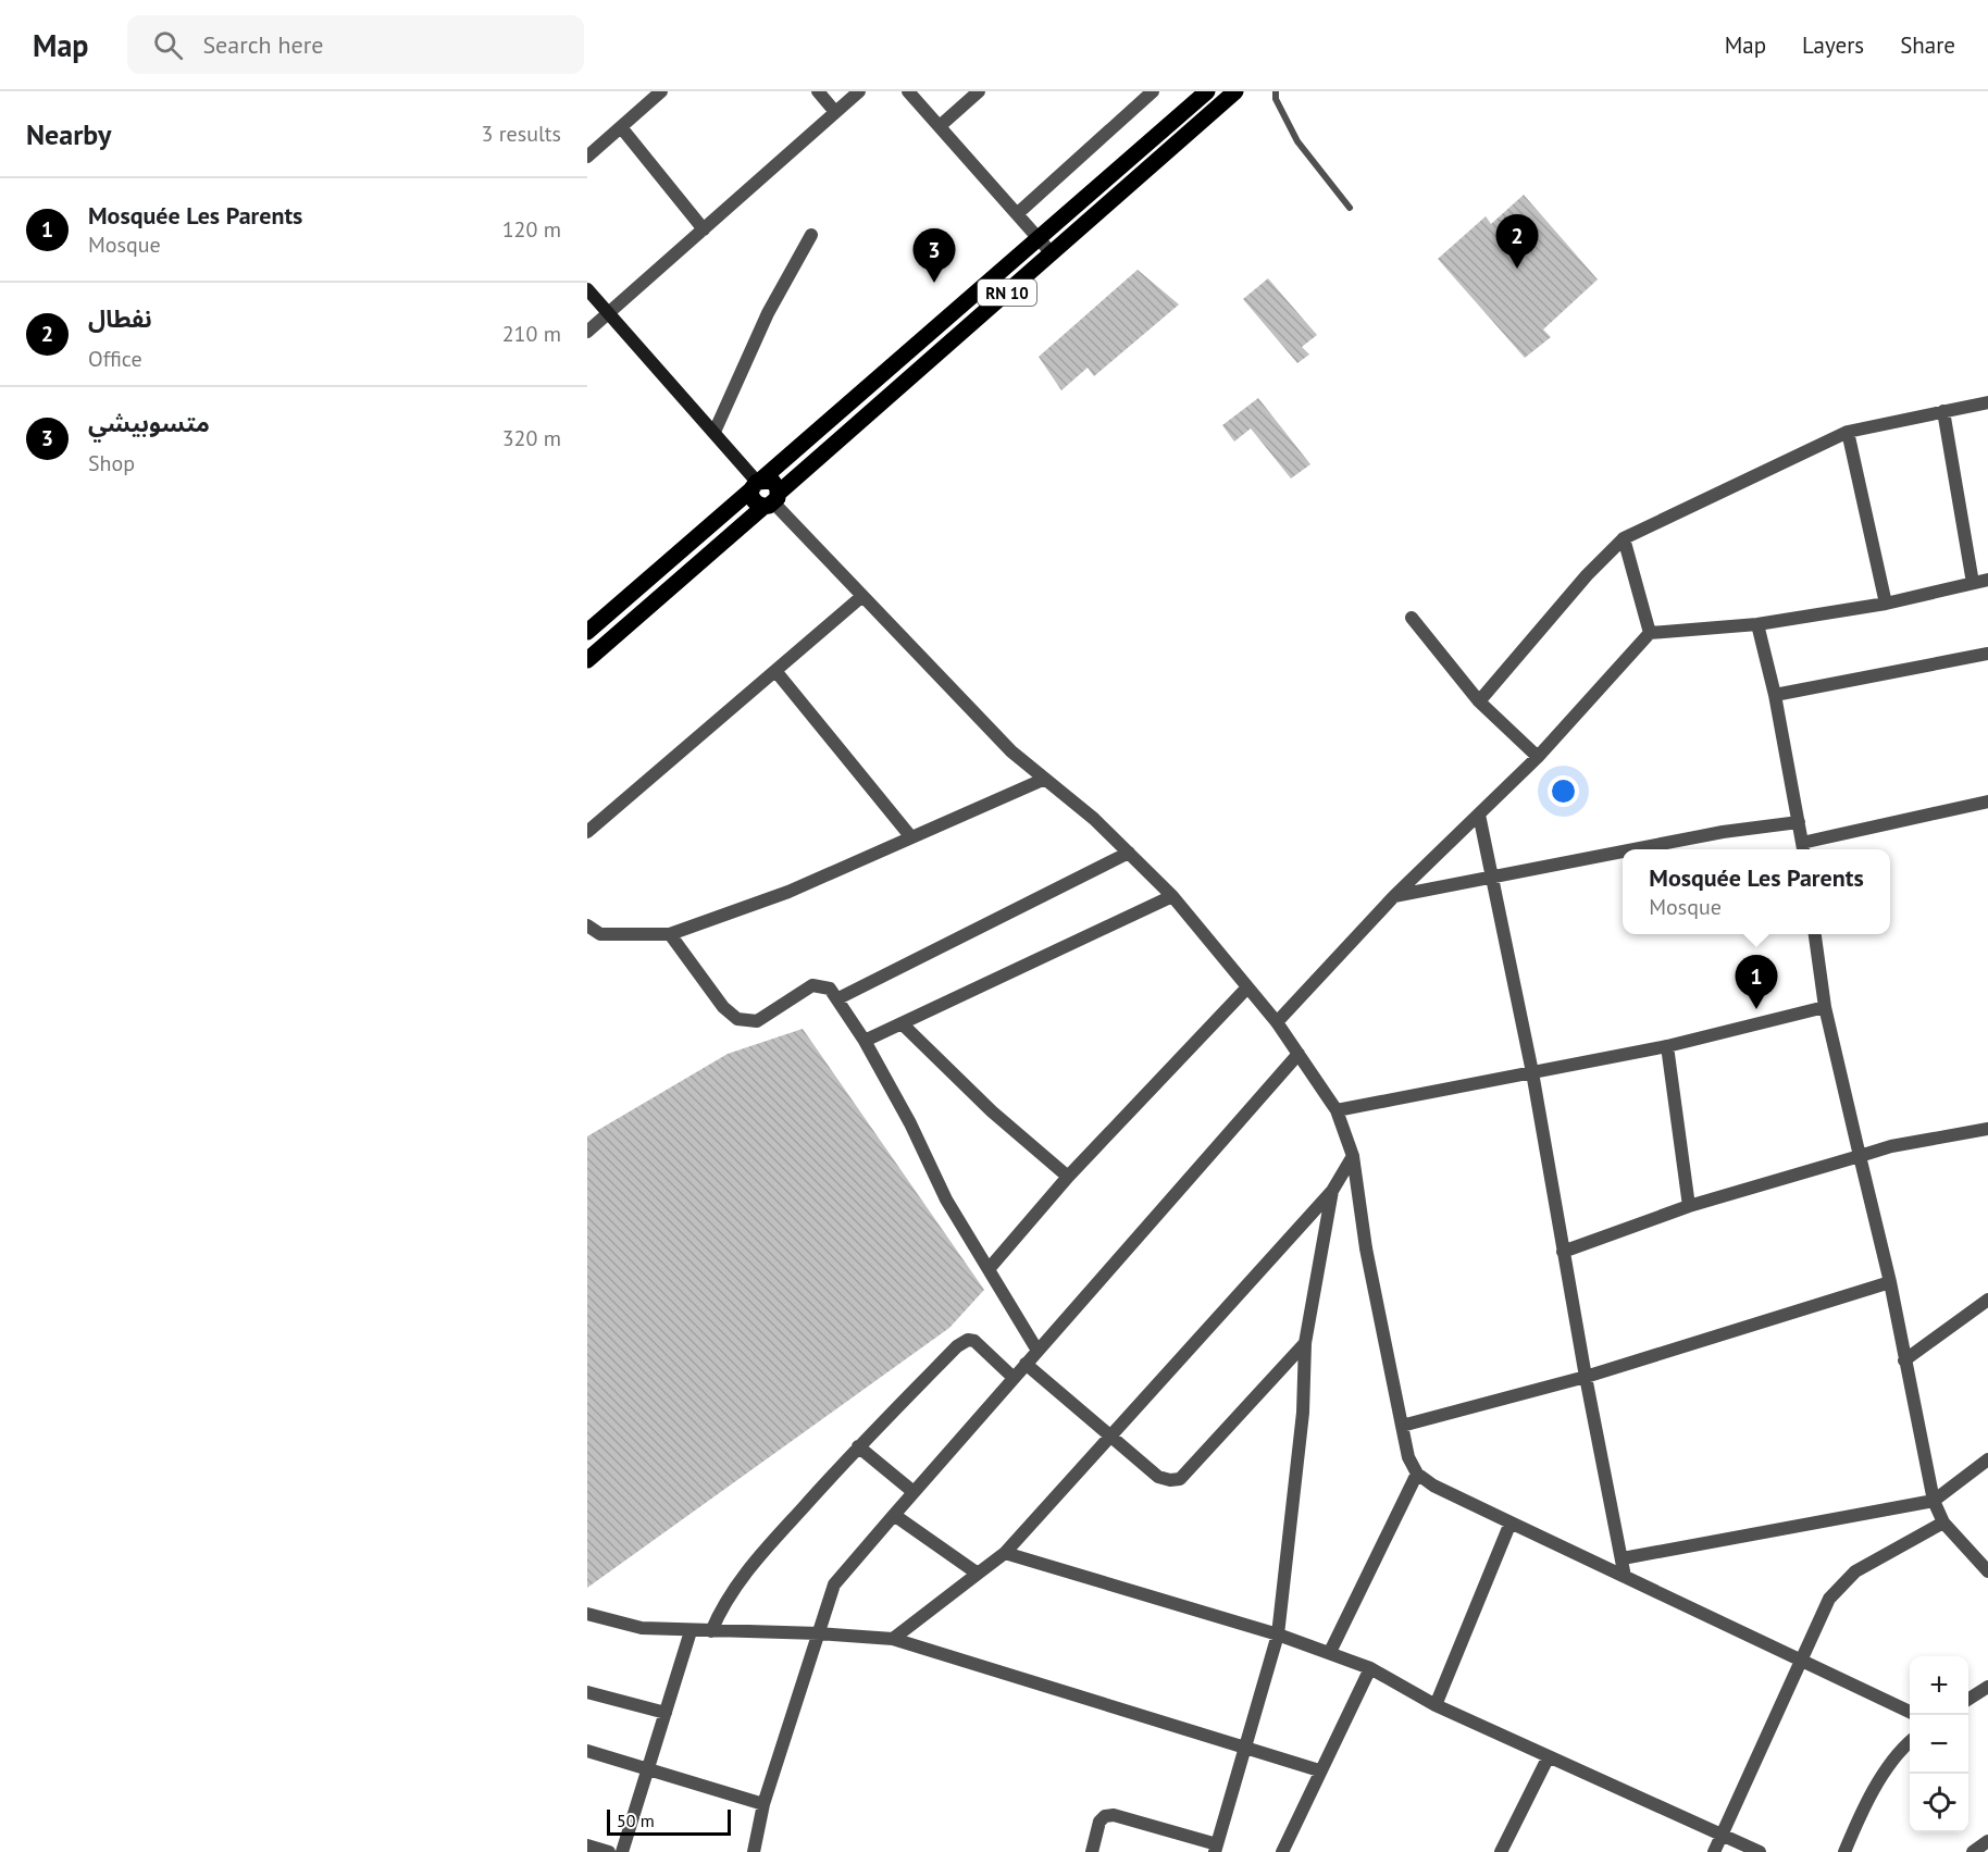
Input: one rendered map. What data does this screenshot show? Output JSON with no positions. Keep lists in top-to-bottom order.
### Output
{
  "streets": {
    "main road": ["RN 10"]
  },
  "scale_bar": "50 m",
  "page": {
    "header": "Map",
    "search": "Search here",
    "nav": ["Map", "Layers", "Share"],
    "heading": ["Nearby", "3 results"],
    "list": [
      {
        "mark": "1",
        "name": "Mosquée Les Parents",
        "note": "Mosque",
        "value": "120 m"
      },
      {
        "mark": "2",
        "name": "نفطال",
        "note": "Office",
        "value": "210 m"
      },
      {
        "mark": "3",
        "name": "متسوبيشي",
        "note": "Shop",
        "value": "320 m"
      }
    ],
    "pins": ["2", "3", "1"],
    "popup": ["Mosquée Les Parents", "Mosque"],
    "map_buttons": ["+", "−"],
    "scale": "50 m"
  }
}
